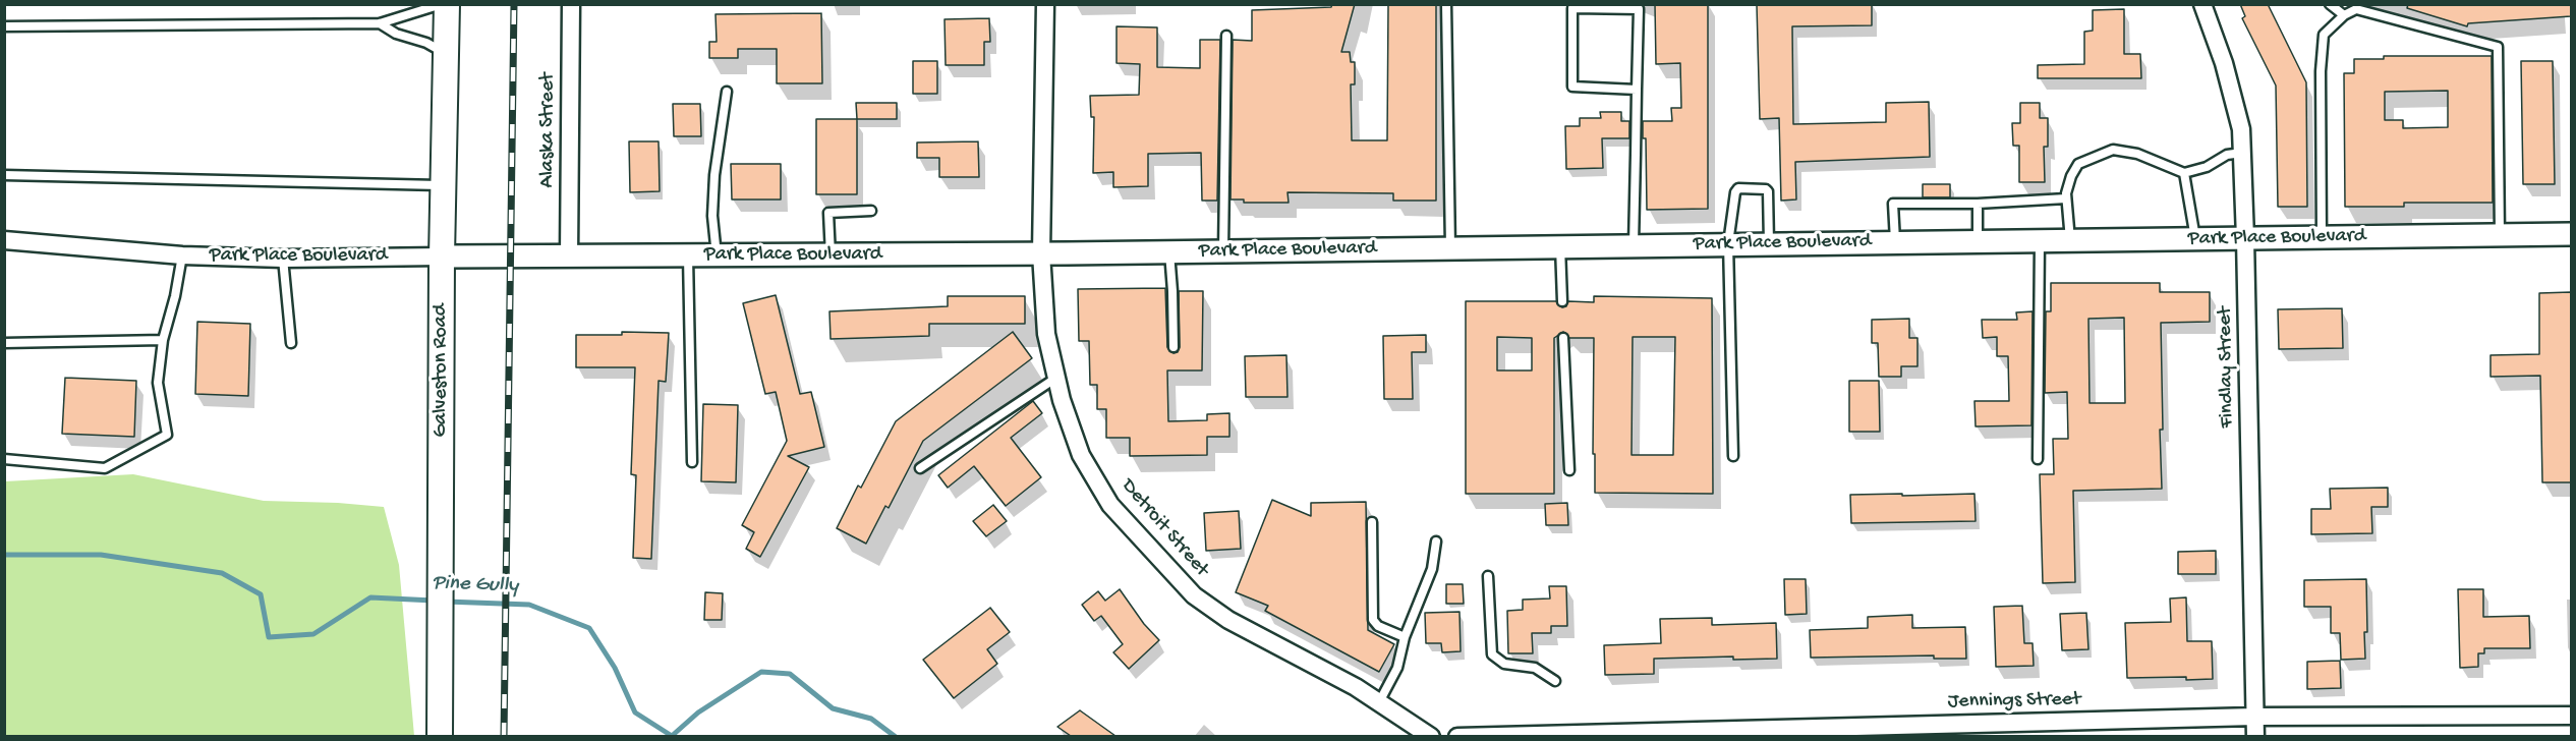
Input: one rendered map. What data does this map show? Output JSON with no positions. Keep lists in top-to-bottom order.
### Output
{
  "streets": {
    "main road": ["Galveston Road"],
    "street": [
      "Alaska Street",
      "Park Place Boulevard",
      "Findlay Street",
      "Detroit Street",
      "Jennings Street"
    ]
  },
  "crossings": [
    ["Alaska Street", "Park Place Boulevard"],
    ["Park Place Boulevard", "Findlay Street"],
    ["Park Place Boulevard", "Galveston Road"],
    ["Park Place Boulevard", "Detroit Street"],
    ["Findlay Street", "Jennings Street"]
  ],
  "water": ["Pine Gully"]
}
